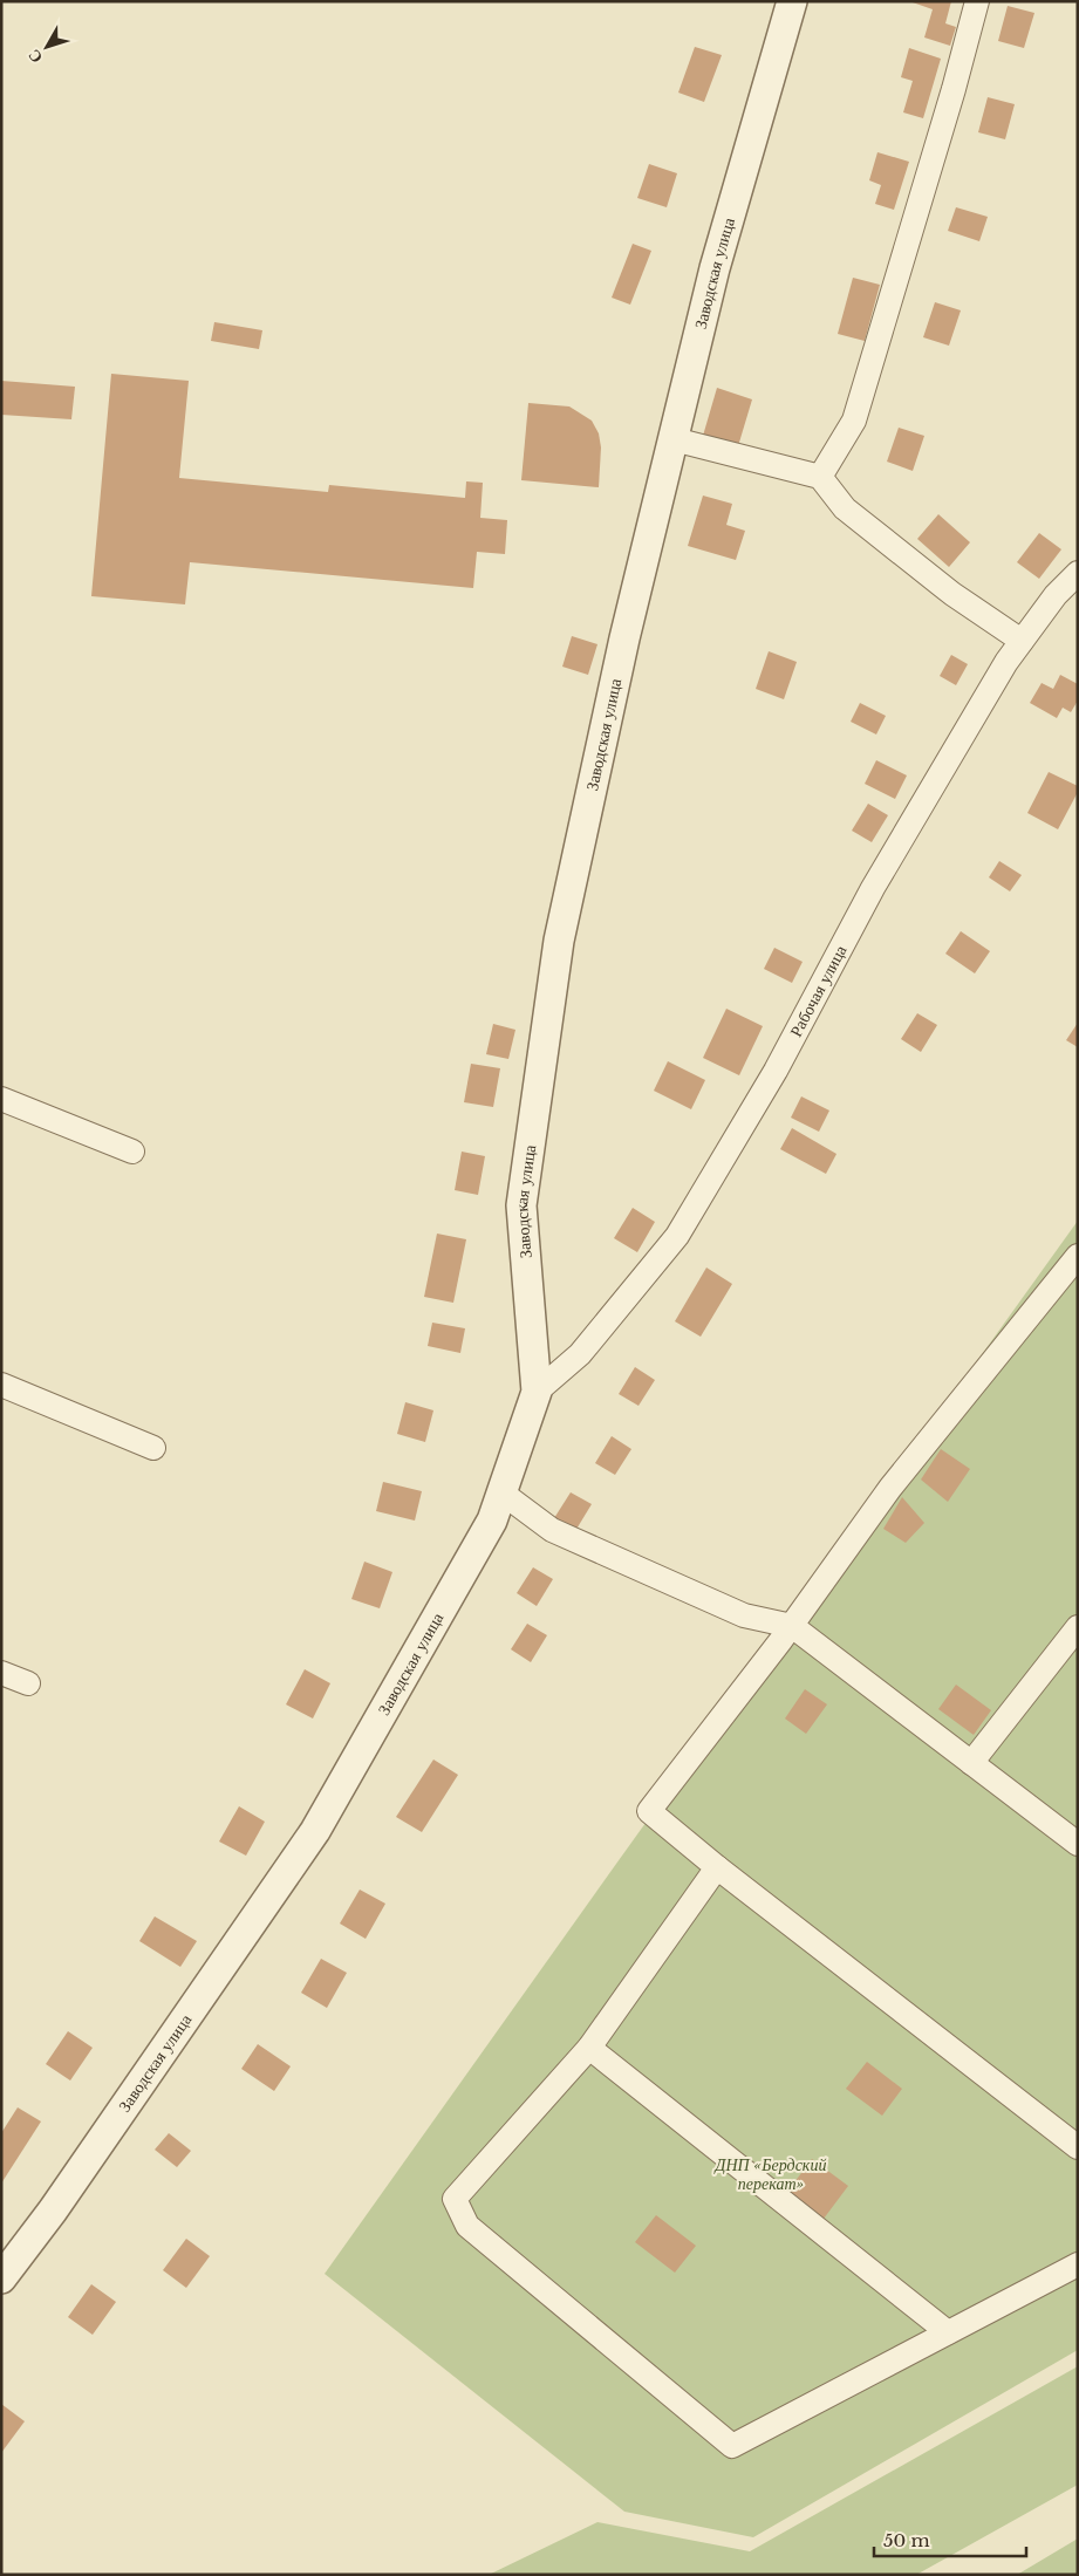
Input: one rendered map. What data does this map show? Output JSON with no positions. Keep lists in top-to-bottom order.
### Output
{
  "streets": {
    "street": ["Заводская улица", "Рабочая улица"]
  },
  "crossings": [
    ["Заводская улица", "Рабочая улица"]
  ],
  "parks": ["ДНП «Бердский перекат»"],
  "scale_bar": "50 m",
  "north": "bottom left"
}
